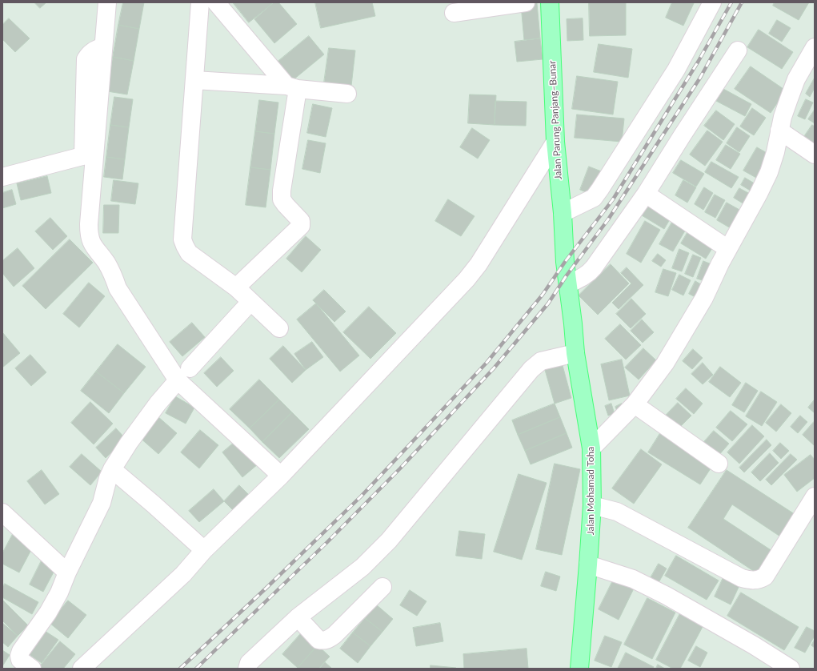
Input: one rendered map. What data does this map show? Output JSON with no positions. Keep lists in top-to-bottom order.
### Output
{
  "streets": {
    "main road": ["Jalan Parung Panjang–Bunar", "Jalan Mohamad Toha"]
  },
  "crossings": [
    ["Jalan Parung Panjang–Bunar", "Jalan Mohamad Toha"]
  ]
}
